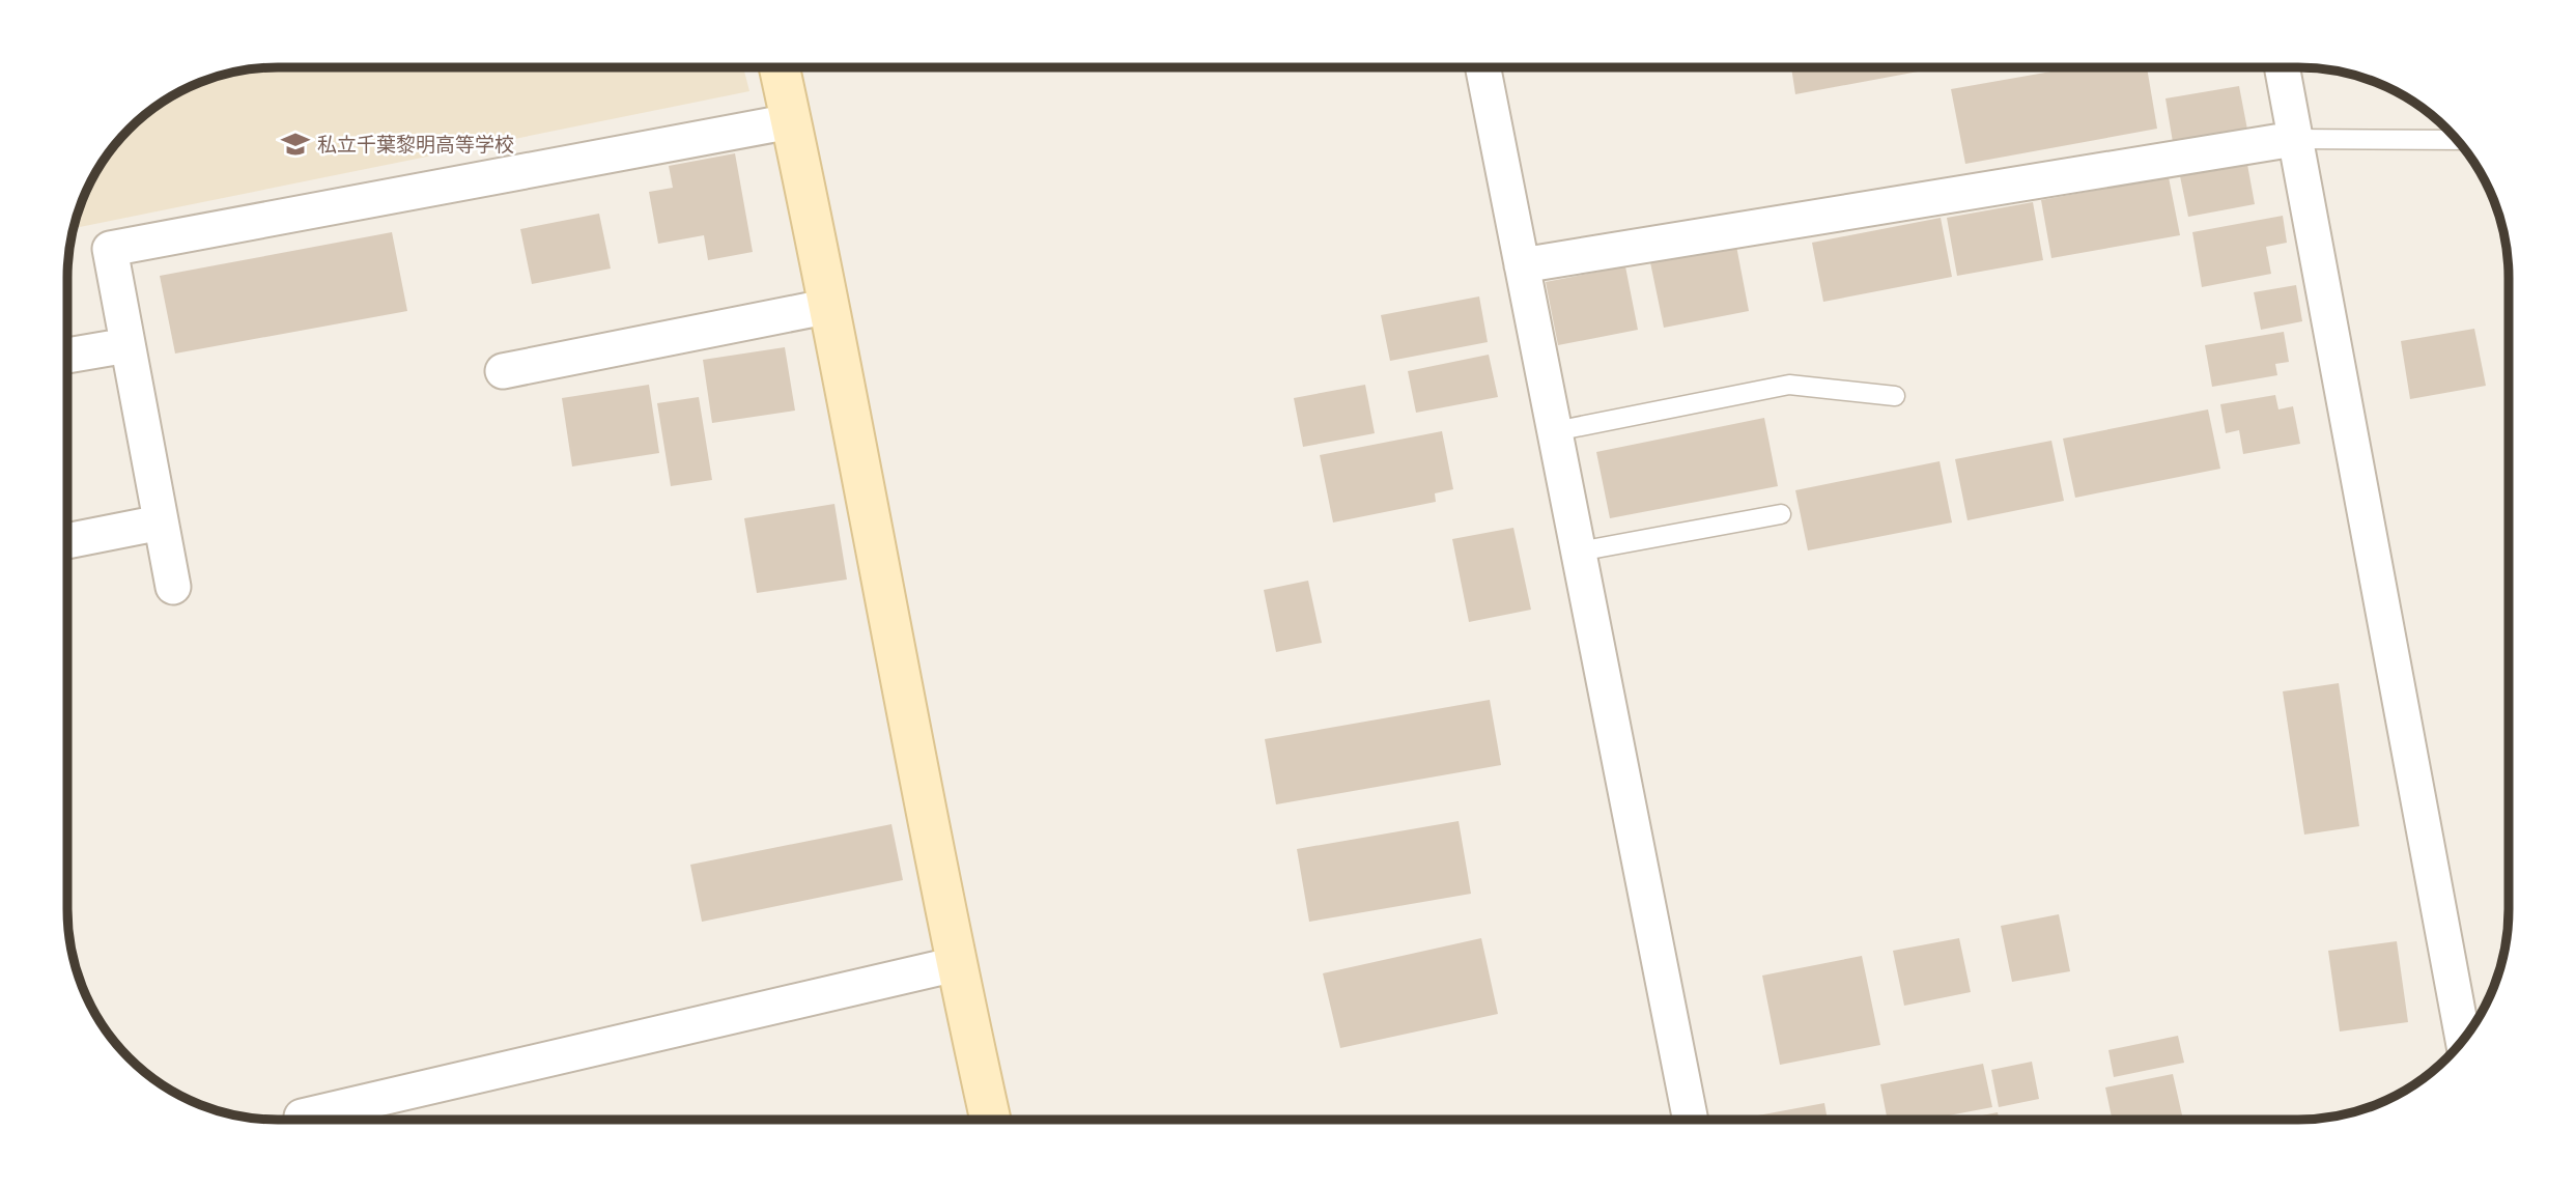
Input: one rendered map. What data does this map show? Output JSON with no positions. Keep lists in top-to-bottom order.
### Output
{
  "places": {
    "school or university": ["私立千葉黎明高等学校"]
  }
}
